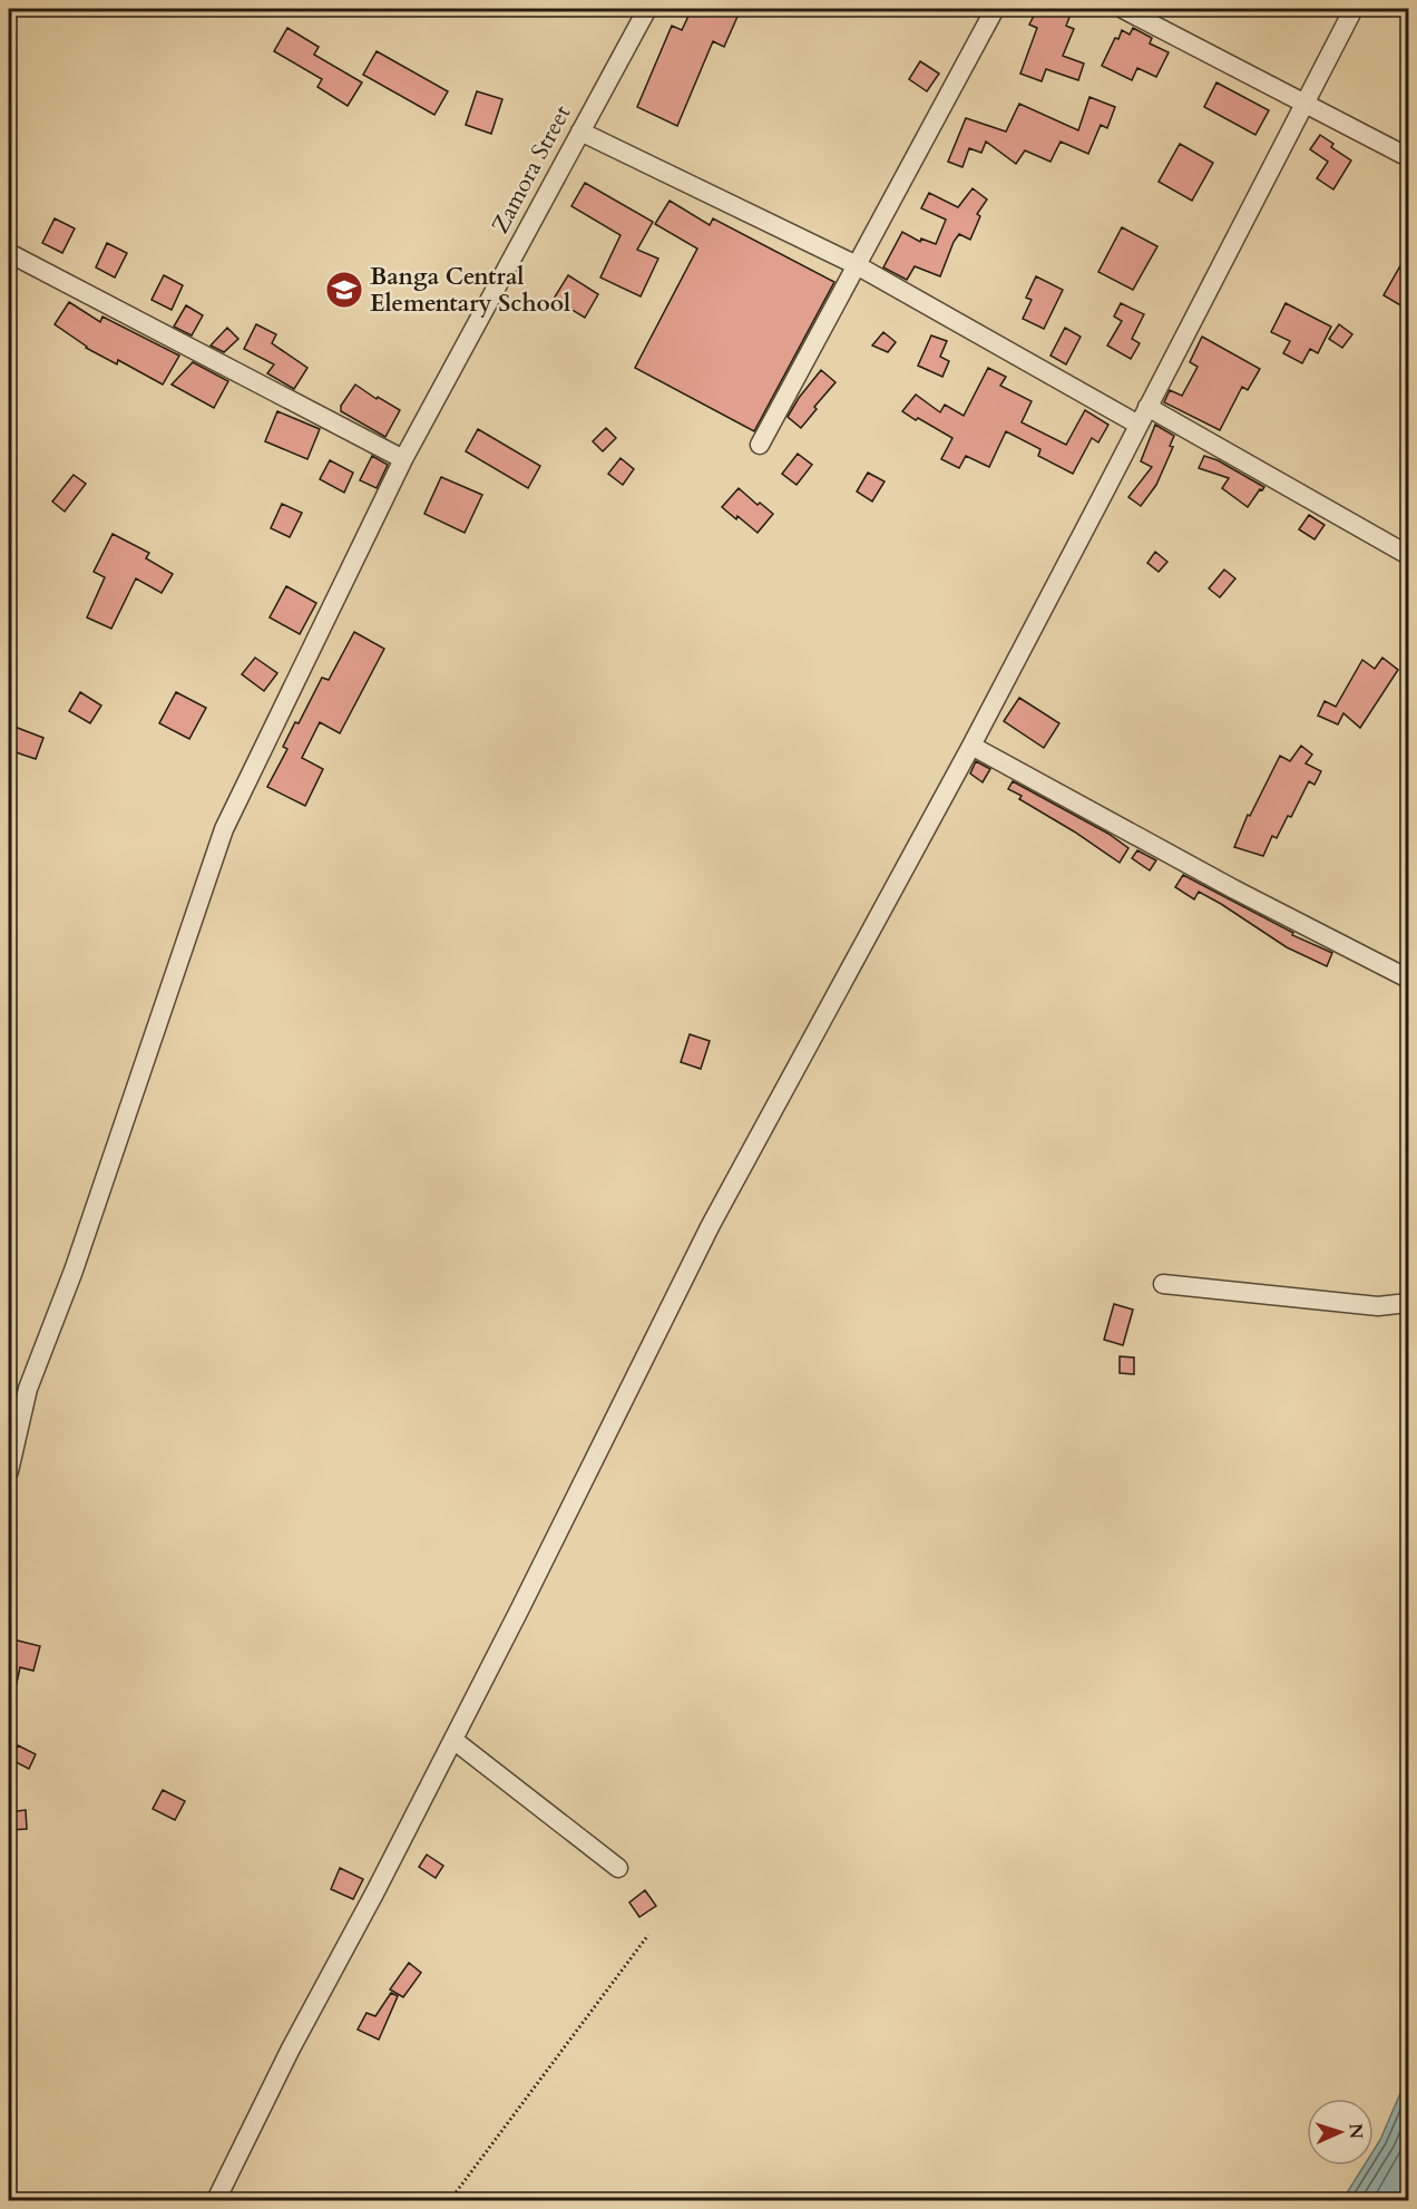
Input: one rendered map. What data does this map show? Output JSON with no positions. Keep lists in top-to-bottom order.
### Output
{
  "streets": {
    "street": ["Zamora Street"]
  },
  "places": {
    "school or university": ["Banga Central Elementary School"]
  },
  "north": "right"
}
